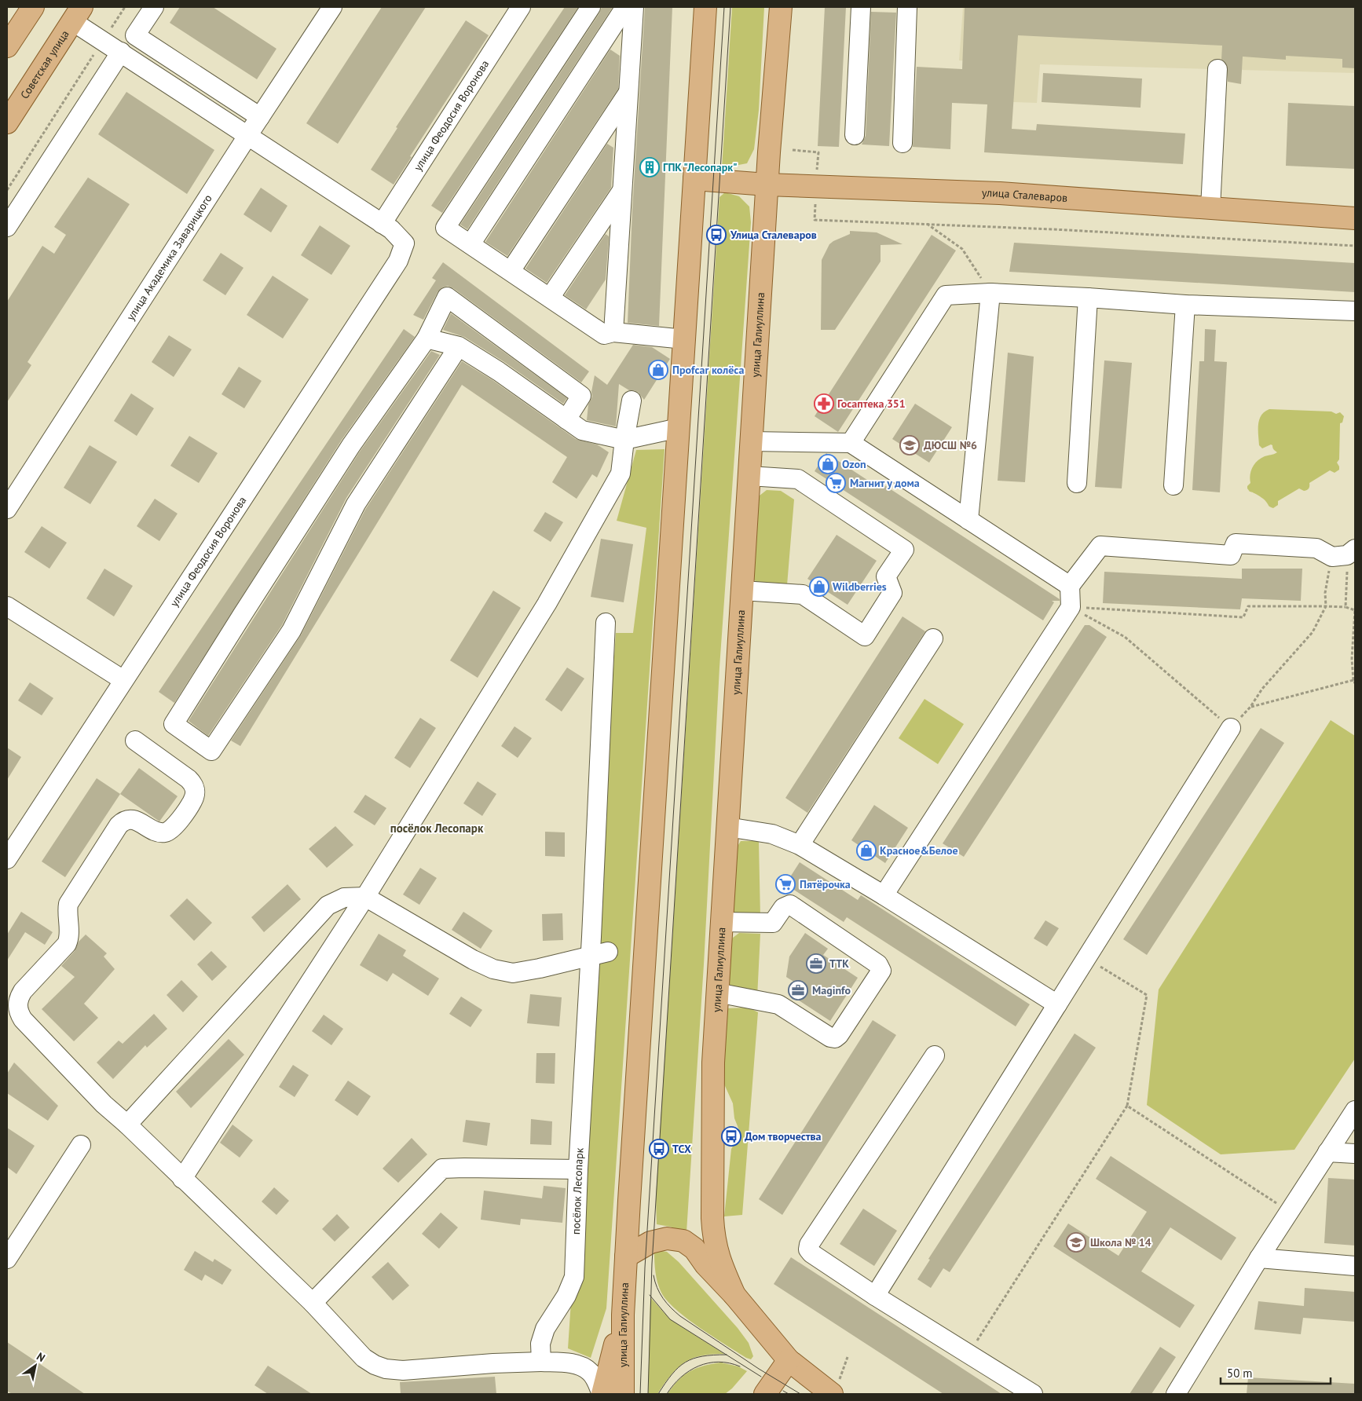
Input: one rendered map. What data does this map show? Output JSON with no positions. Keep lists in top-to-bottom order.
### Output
{
  "streets": {
    "main road": ["Советская улица", "улица Сталеваров", "улица Галиуллина"],
    "street": ["улица Феодосия Воронова", "улица Академика Заварицкого", "посёлок Лесопарк"]
  },
  "crossings": [
    ["улица Сталеваров", "улица Галиуллина"]
  ],
  "districts": ["посёлок Лесопарк"],
  "places": {
    "building": ["ГПК \"Лесопарк\""],
    "bus stop": ["Улица Сталеваров", "Дом творчества", "ТСХ"],
    "shop": [
      "Проfcar колёса",
      "Ozon",
      "Wildberries",
      "Красное&Белое"
    ],
    "pharmacy": ["Госаптека 351"],
    "school or university": ["ДЮСШ №6", "Школа № 14"],
    "supermarket": ["Магнит у дома", "Пятёрочка"],
    "office": ["ТТК", "Maginfo"]
  },
  "scale_bar": "50 m",
  "north": "top right"
}
